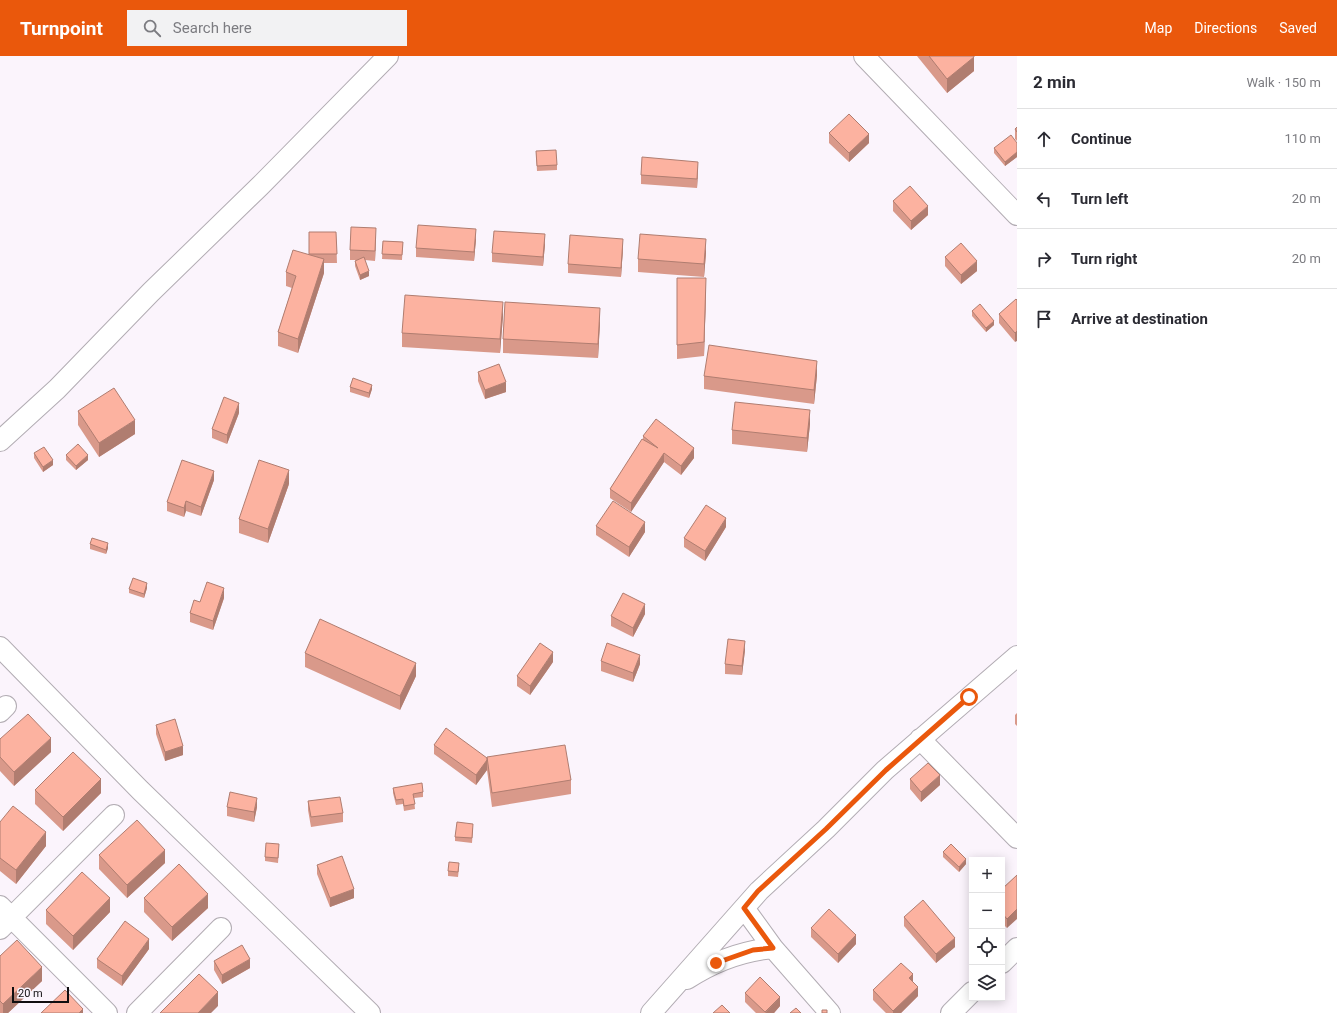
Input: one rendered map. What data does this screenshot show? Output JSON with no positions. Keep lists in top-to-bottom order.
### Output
{
  "scale_bar": "20 m",
  "page": {
    "header": "Turnpoint",
    "search": "Search here",
    "nav": ["Map", "Directions", "Saved"],
    "heading": ["2 min", "Walk · 150 m"],
    "list": [
      ["Continue", "110 m"],
      ["Turn left", "20 m"],
      ["Turn right", "20 m"],
      "Arrive at destination"
    ],
    "map_buttons": ["+", "−"],
    "scale": "20 m"
  }
}
